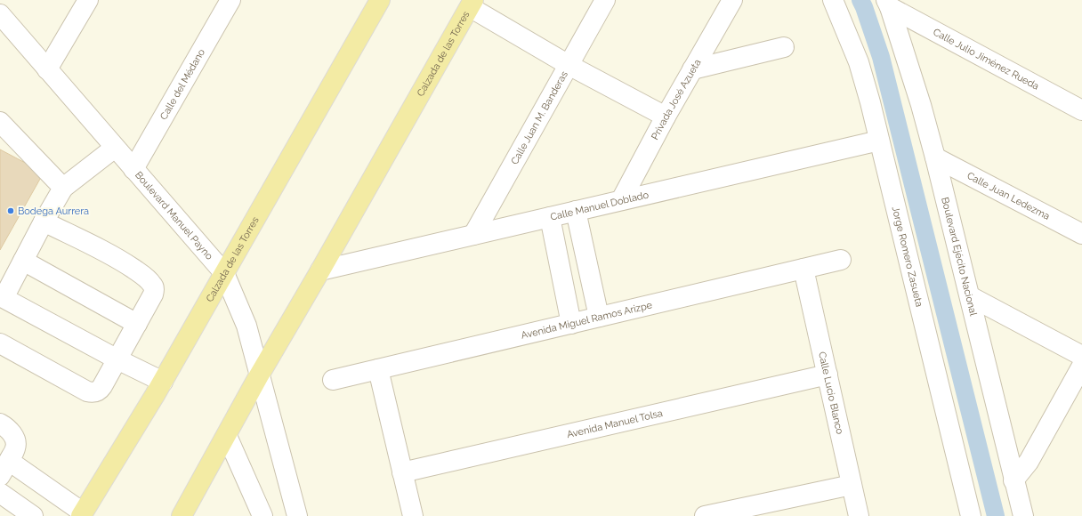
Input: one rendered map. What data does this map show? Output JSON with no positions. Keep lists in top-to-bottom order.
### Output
{
  "streets": {
    "main road": ["Calzada de las Torres"],
    "street": [
      "Calle Julio Jiménez Rueda",
      "Calle del Médano",
      "Privada José Azueta",
      "Calle Juan M. Banderas",
      "Calle Juan Ledezma",
      "Calle Manuel Doblado",
      "Boulevard Manuel Payno",
      "Jorge Romero Zasueta",
      "Boulevard Ejécito Nacional",
      "Avenida Miguel Ramos Arizpe",
      "Calle Lucio Blanco",
      "Avenida Manuel Tolsa"
    ]
  },
  "crossings": [
    ["Calzada de las Torres", "Calle Manuel Doblado"],
    ["Calzada de las Torres", "Boulevard Manuel Payno"],
    ["Calle Julio Jiménez Rueda", "Boulevard Ejécito Nacional"],
    ["Calle del Médano", "Boulevard Manuel Payno"],
    ["Privada José Azueta", "Calle Manuel Doblado"],
    ["Calle Juan M. Banderas", "Calle Manuel Doblado"],
    ["Calle Juan Ledezma", "Boulevard Ejécito Nacional"],
    ["Calle Manuel Doblado", "Jorge Romero Zasueta"],
    ["Avenida Miguel Ramos Arizpe", "Calle Lucio Blanco"],
    ["Calle Lucio Blanco", "Avenida Manuel Tolsa"]
  ],
  "places": ["Bodega Aurrera"]
}
